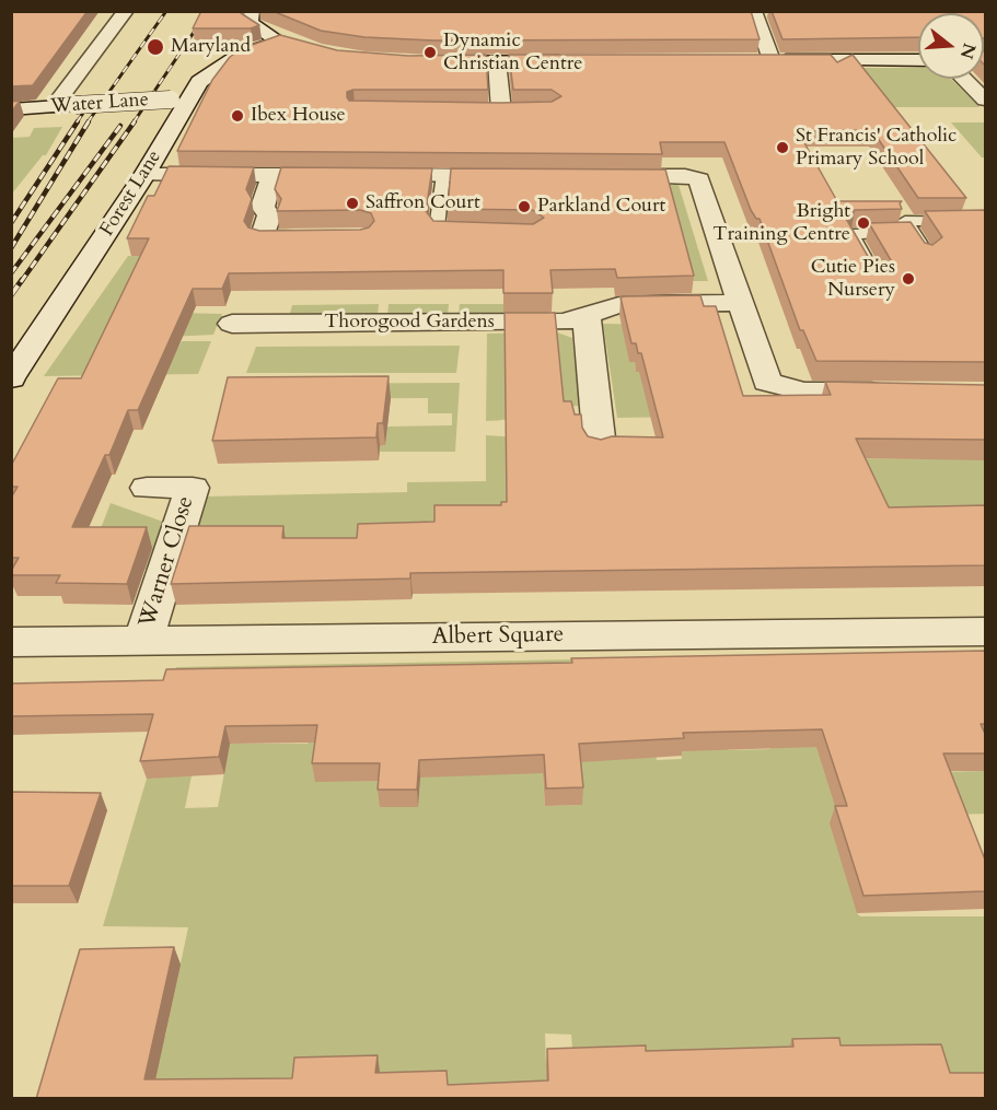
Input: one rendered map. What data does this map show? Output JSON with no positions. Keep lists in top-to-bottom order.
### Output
{
  "streets": {
    "street": [
      "Water Lane",
      "Forest Lane",
      "Thorogood Gardens",
      "Warner Close",
      "Albert Square"
    ]
  },
  "crossings": [
    ["Water Lane", "Forest Lane"],
    ["Warner Close", "Albert Square"]
  ],
  "places": [
    "Maryland",
    "Dynamic Christian Centre",
    "Ibex House",
    "St Francis' Catholic Primary School",
    "Saffron Court",
    "Parkland Court",
    "Bright Training Centre",
    "Cutie Pies Nursery"
  ],
  "north": "right"
}
